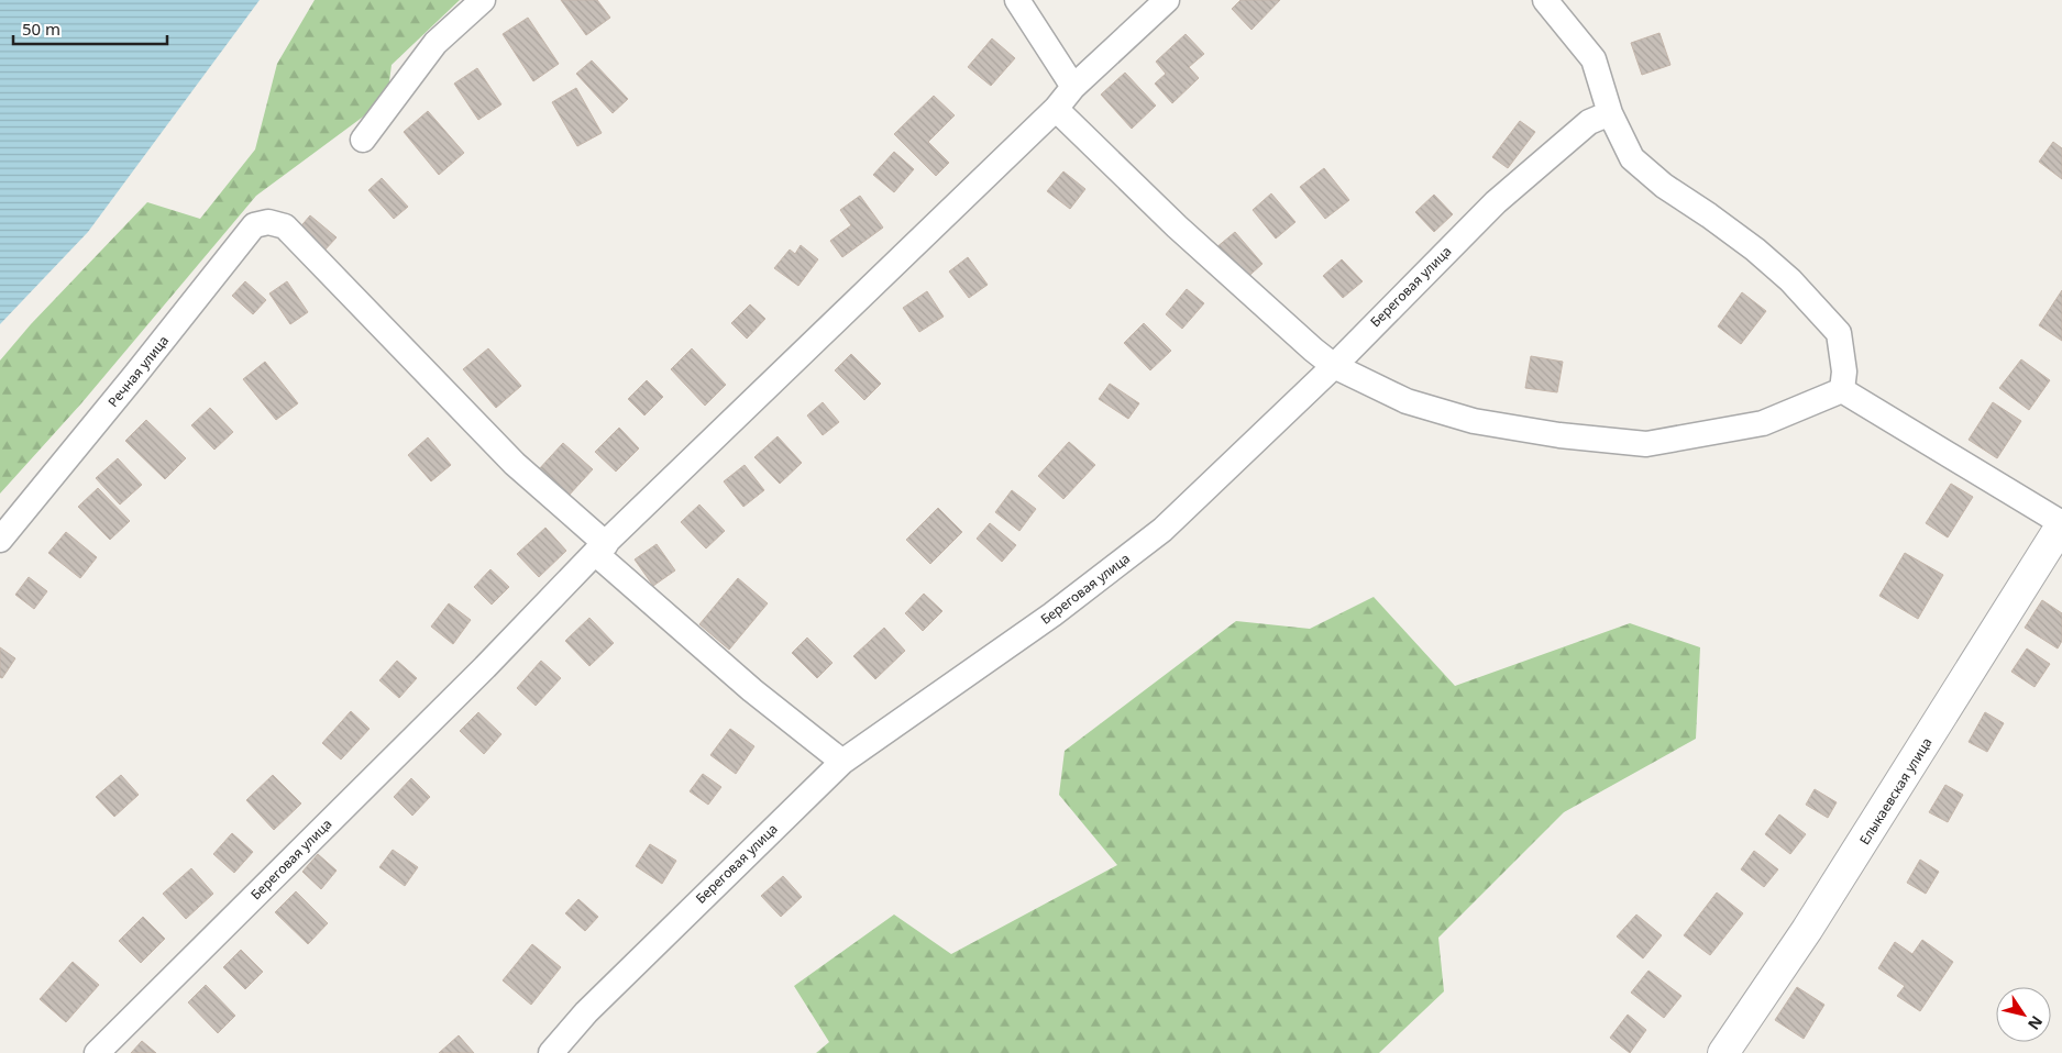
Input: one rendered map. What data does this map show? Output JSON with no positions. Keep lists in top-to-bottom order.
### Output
{
  "streets": {
    "street": ["Береговая улица", "Речная улица", "Елыкаевская улица"]
  },
  "crossings": [
    ["Береговая улица", "Речная улица"]
  ],
  "scale_bar": "50 m",
  "north": "bottom right"
}
